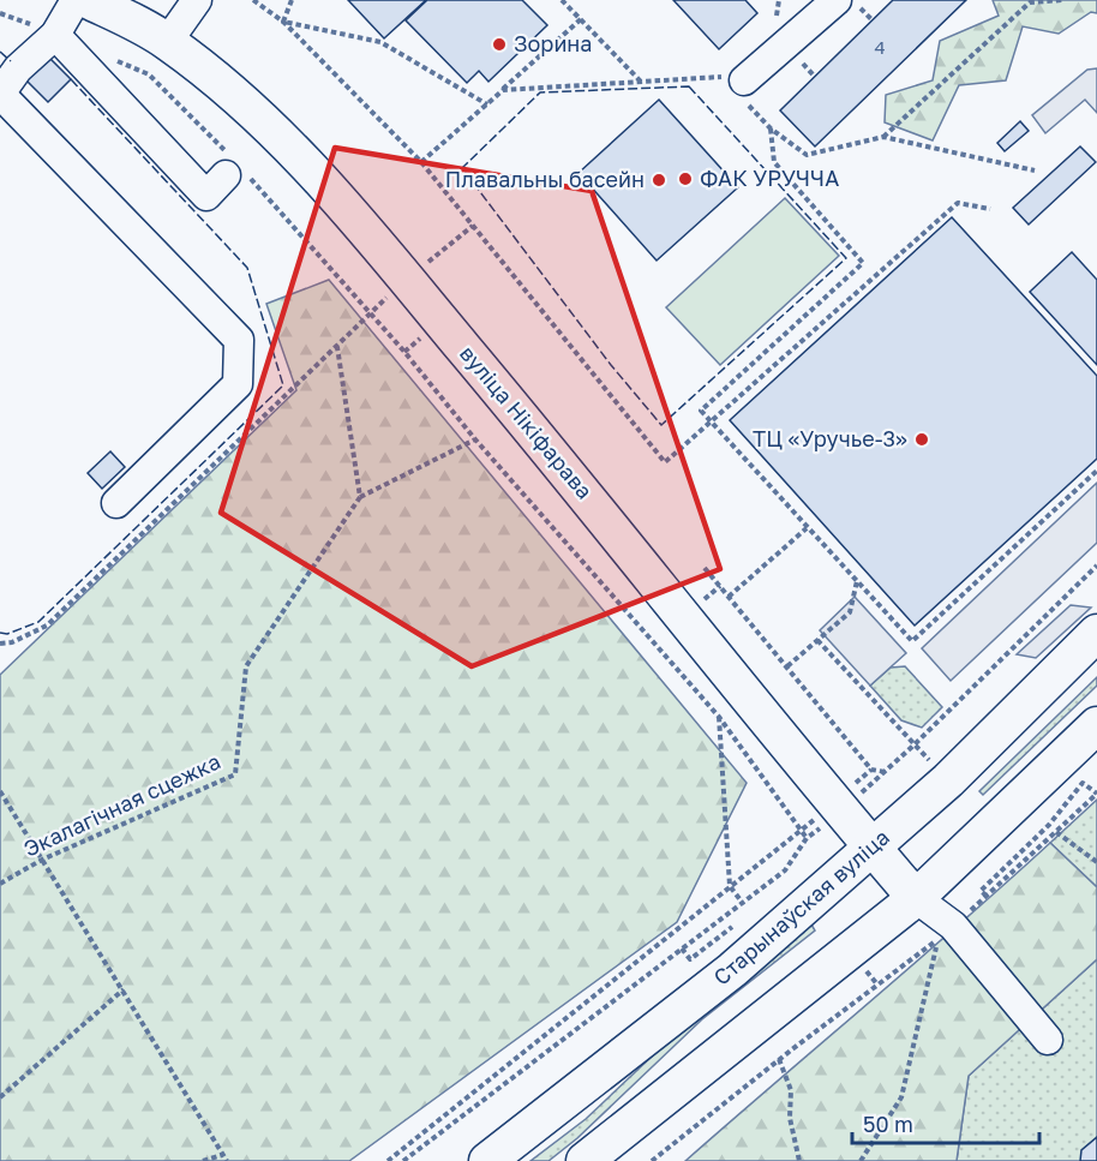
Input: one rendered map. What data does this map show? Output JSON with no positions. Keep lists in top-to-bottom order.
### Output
{
  "streets": {
    "main road": ["вуліца Нікіфарава", "Старынаўская вуліца"],
    "path": ["Экалагічная сцежка"]
  },
  "crossings": [
    ["вуліца Нікіфарава", "Старынаўская вуліца"]
  ],
  "places": [
    "Зорина",
    "ФАК УРУЧЧА",
    "Плавальны басейн",
    "ТЦ «Уручье-3»"
  ],
  "house_numbers": ["4"],
  "scale_bar": "50 m"
}
